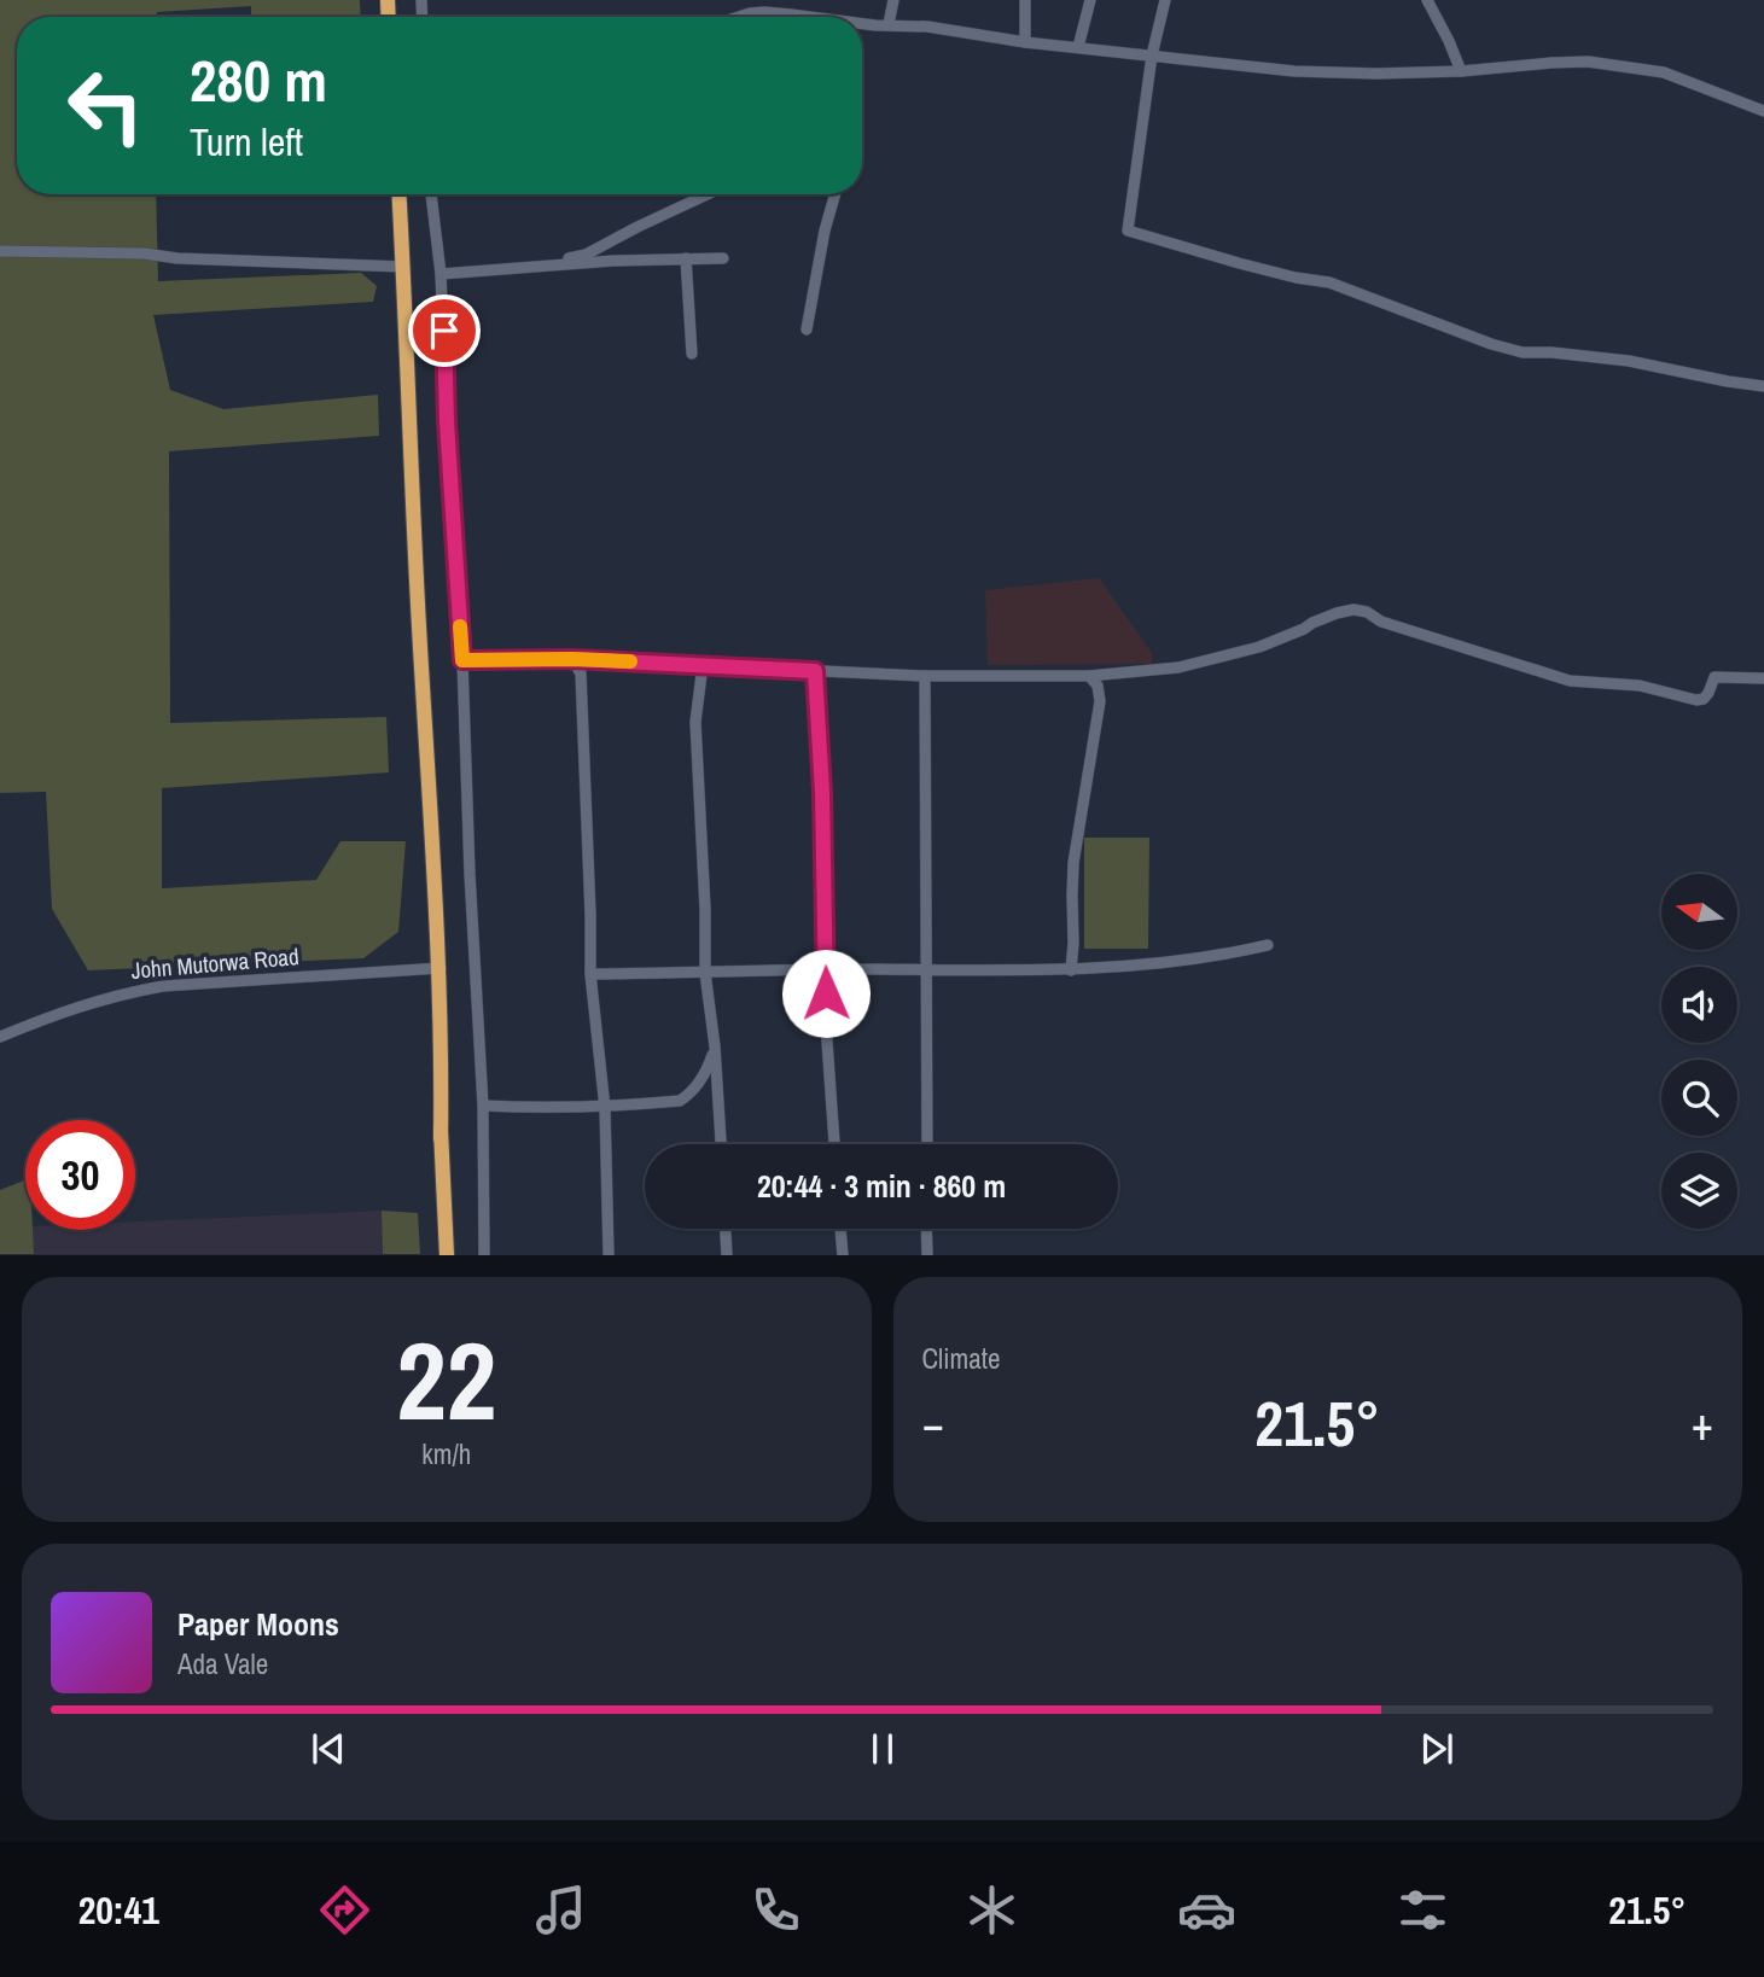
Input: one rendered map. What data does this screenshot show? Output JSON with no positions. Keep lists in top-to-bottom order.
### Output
{
  "streets": {
    "street": ["John Mutorwa Road"]
  },
  "north": "left",
  "page": {
    "turn": ["280 m", "Turn left"],
    "limit": "30",
    "trip": "20:44 · 3 min · 860 m",
    "tile": [
      ["22", "km/h"],
      "Climate"
    ],
    "heat": ["−", "21.5°", "+"],
    "song": ["Paper Moons", "Ada Vale"],
    "tabs": ["20:41", "21.5°"]
  }
}
